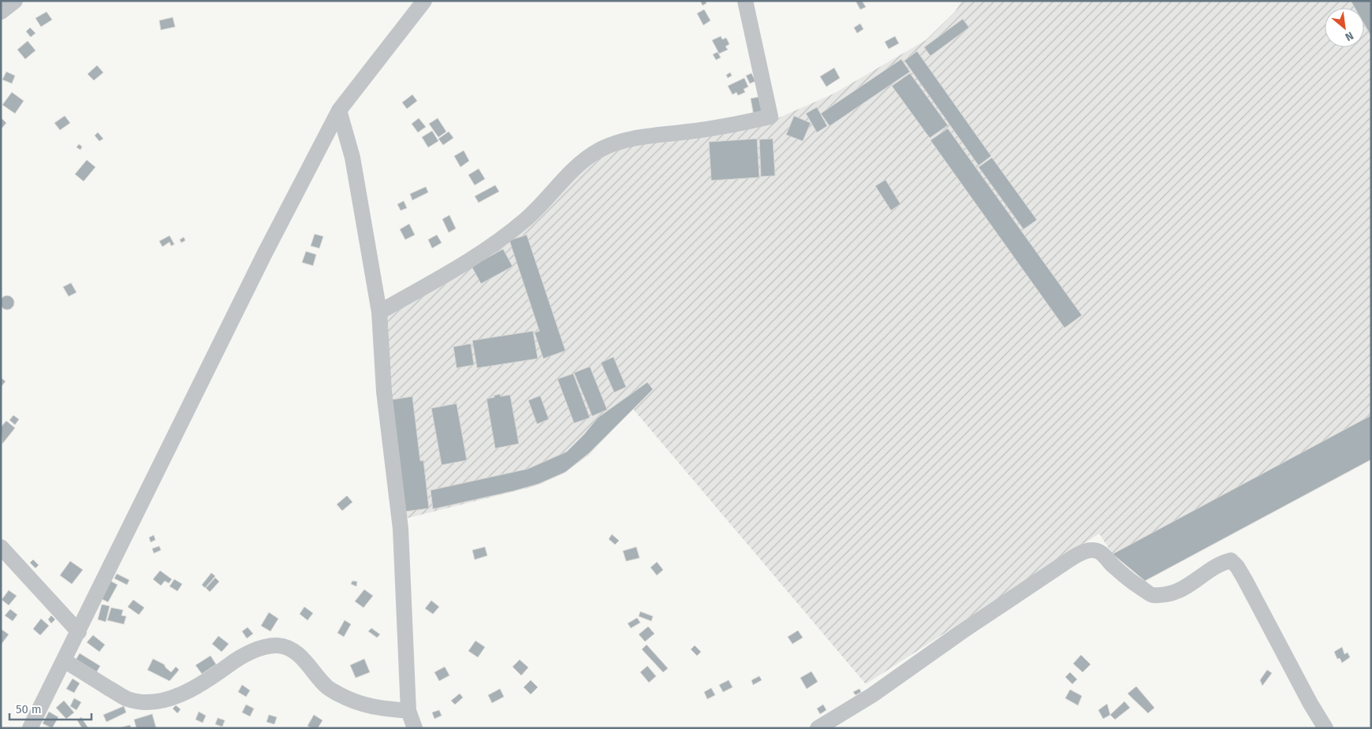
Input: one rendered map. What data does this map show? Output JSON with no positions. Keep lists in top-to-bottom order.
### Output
{
  "scale_bar": "50 m",
  "north": "bottom right"
}
